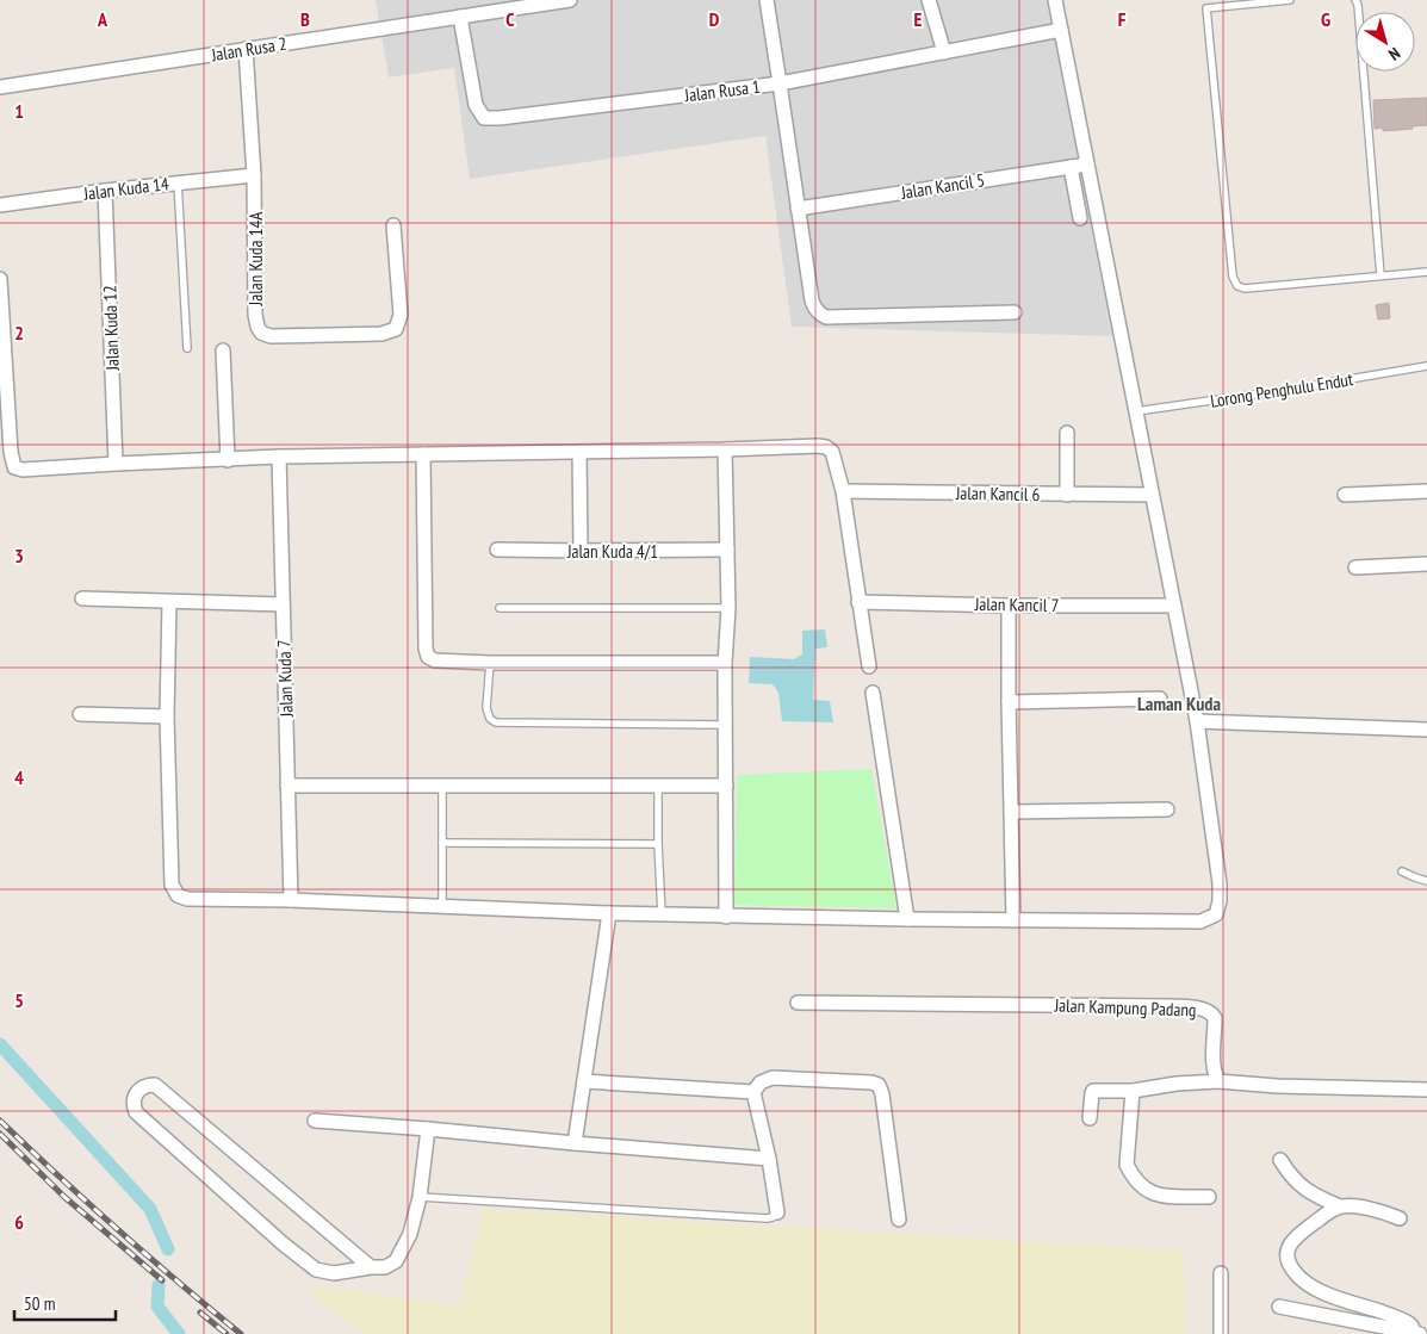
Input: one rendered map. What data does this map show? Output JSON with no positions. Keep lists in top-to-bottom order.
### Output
{
  "streets": {
    "street": [
      "Jalan Rusa 2",
      "Jalan Rusa 1",
      "Jalan Kancil 5",
      "Jalan Kuda 14",
      "Jalan Kuda 14A",
      "Jalan Kuda 12",
      "Jalan Kancil 6",
      "Jalan Kuda 4/1",
      "Jalan Kancil 7",
      "Jalan Kuda 7",
      "Jalan Kampung Padang"
    ],
    "lane": ["Lorong Penghulu Endut"]
  },
  "crossings": [
    ["Jalan Rusa 2", "Jalan Rusa 1"],
    ["Jalan Rusa 2", "Jalan Kuda 14A"],
    ["Jalan Kuda 14", "Jalan Kuda 14A"],
    ["Jalan Kuda 14", "Jalan Kuda 12"]
  ],
  "districts": ["Laman Kuda"],
  "scale_bar": "50 m",
  "north": "bottom right",
  "grid": {
    "columns": [
      "A",
      "B",
      "C",
      "D",
      "E",
      "F",
      "G"
    ],
    "rows": [
      "1",
      "2",
      "3",
      "4",
      "5",
      "6"
    ]
  }
}
